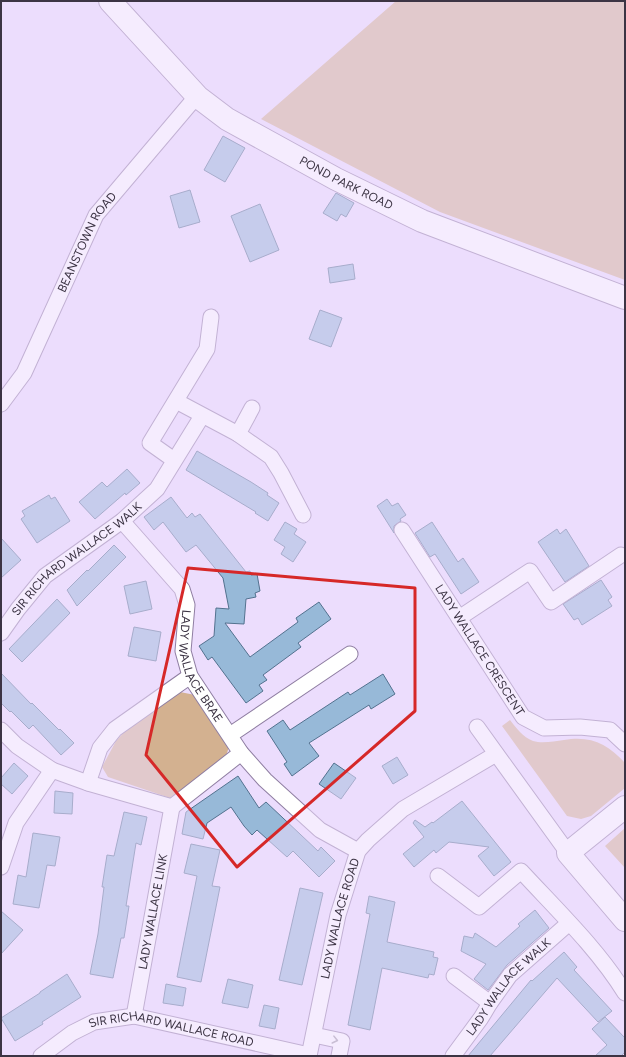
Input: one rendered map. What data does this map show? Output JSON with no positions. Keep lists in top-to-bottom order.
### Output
{
  "streets": {
    "main road": ["POND PARK ROAD"],
    "street": [
      "BEANSTOWN ROAD",
      "SIR RICHARD WALLACE WALK",
      "LADY WALLACE CRESCENT",
      "LADY WALLACE BRAE",
      "LADY WALLACE LINK",
      "LADY WALLACE ROAD",
      "LADY WALLACE WALK",
      "SIR RICHARD WALLACE ROAD"
    ]
  },
  "crossings": [
    ["POND PARK ROAD", "BEANSTOWN ROAD"],
    ["SIR RICHARD WALLACE WALK", "LADY WALLACE BRAE"],
    ["LADY WALLACE BRAE", "LADY WALLACE ROAD"],
    ["LADY WALLACE LINK", "SIR RICHARD WALLACE ROAD"],
    ["LADY WALLACE ROAD", "SIR RICHARD WALLACE ROAD"]
  ]
}
